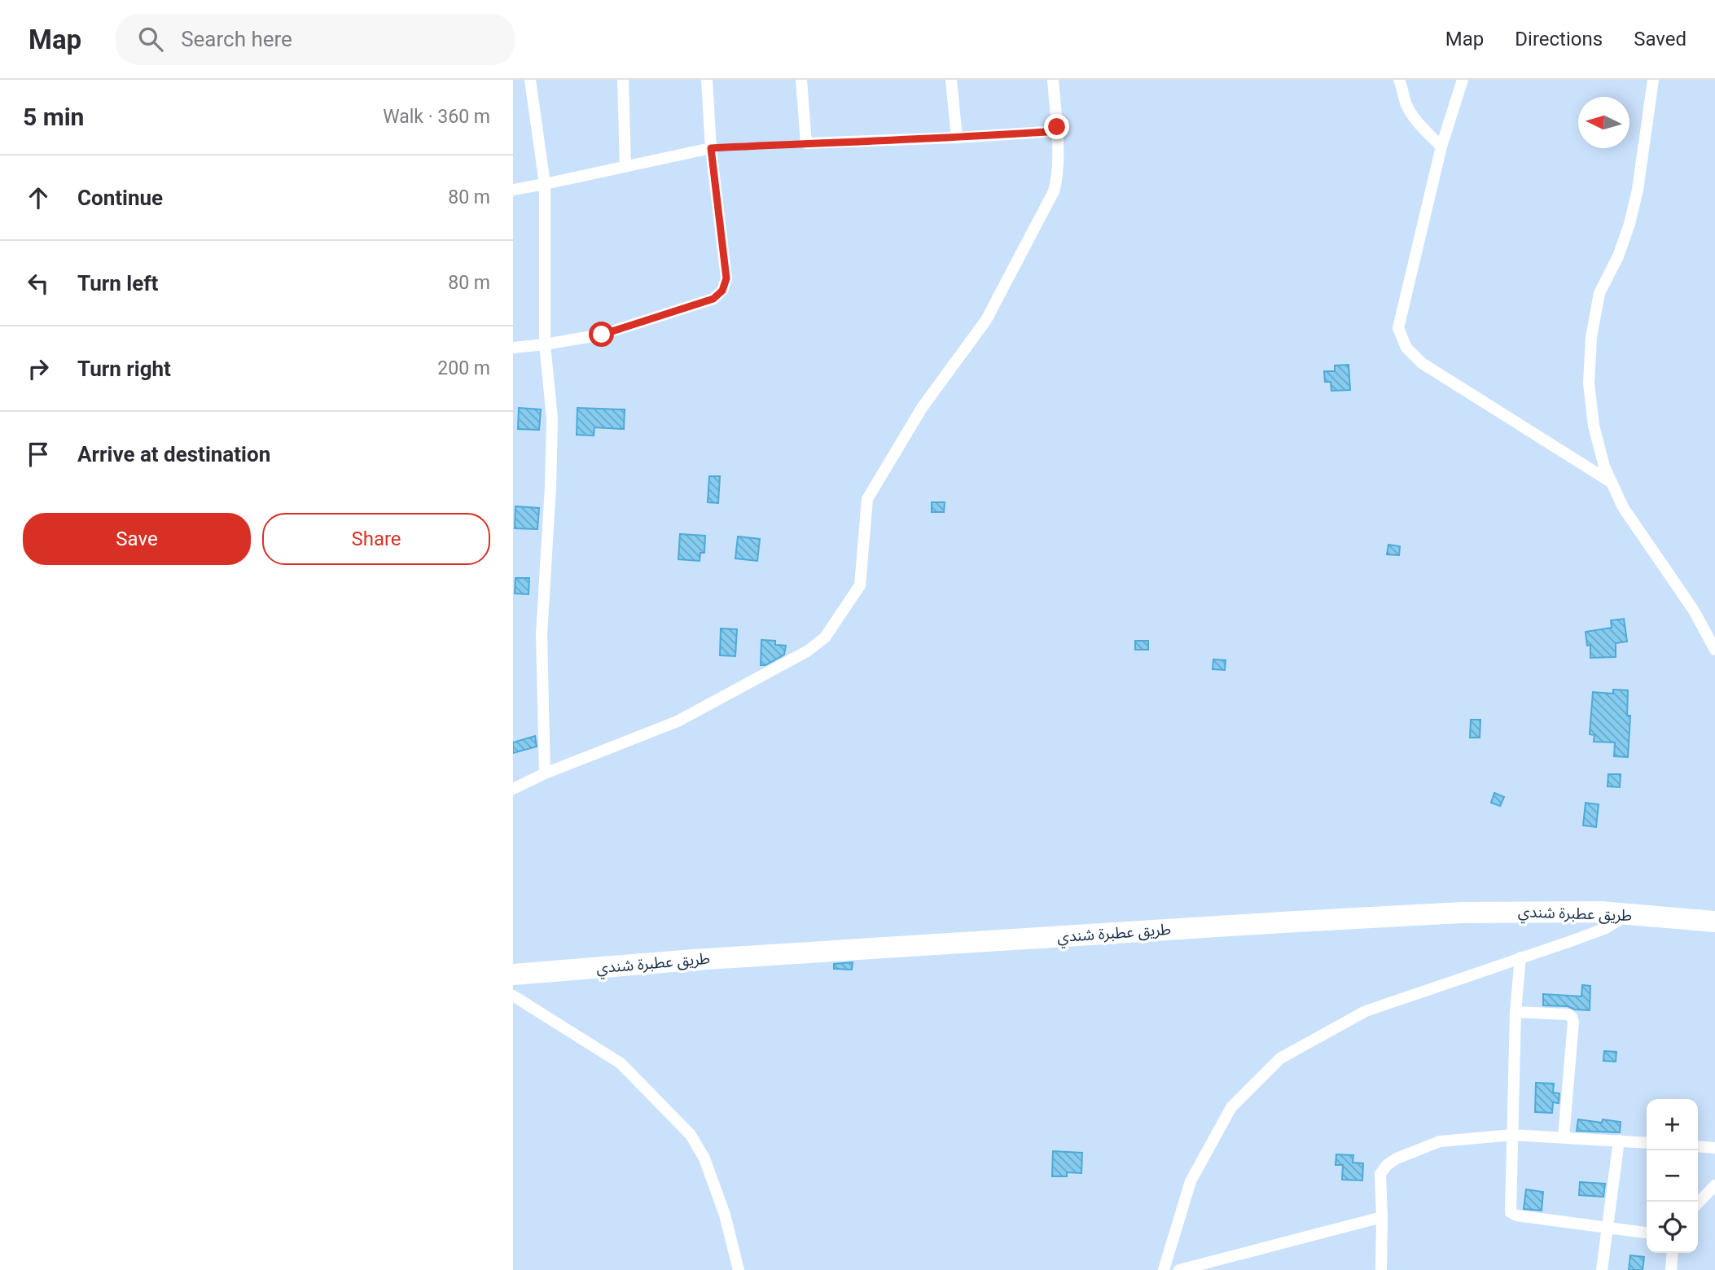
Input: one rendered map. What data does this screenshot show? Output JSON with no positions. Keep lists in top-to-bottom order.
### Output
{
  "streets": {
    "highway": ["طريق عطبرة شندي"]
  },
  "north": "left",
  "page": {
    "header": "Map",
    "search": "Search here",
    "nav": ["Map", "Directions", "Saved"],
    "heading": ["5 min", "Walk · 360 m"],
    "list": [
      ["Continue", "80 m"],
      ["Turn left", "80 m"],
      ["Turn right", "200 m"],
      "Arrive at destination"
    ],
    "buttons": ["Save", "Share"],
    "map_buttons": ["+", "−"]
  }
}
